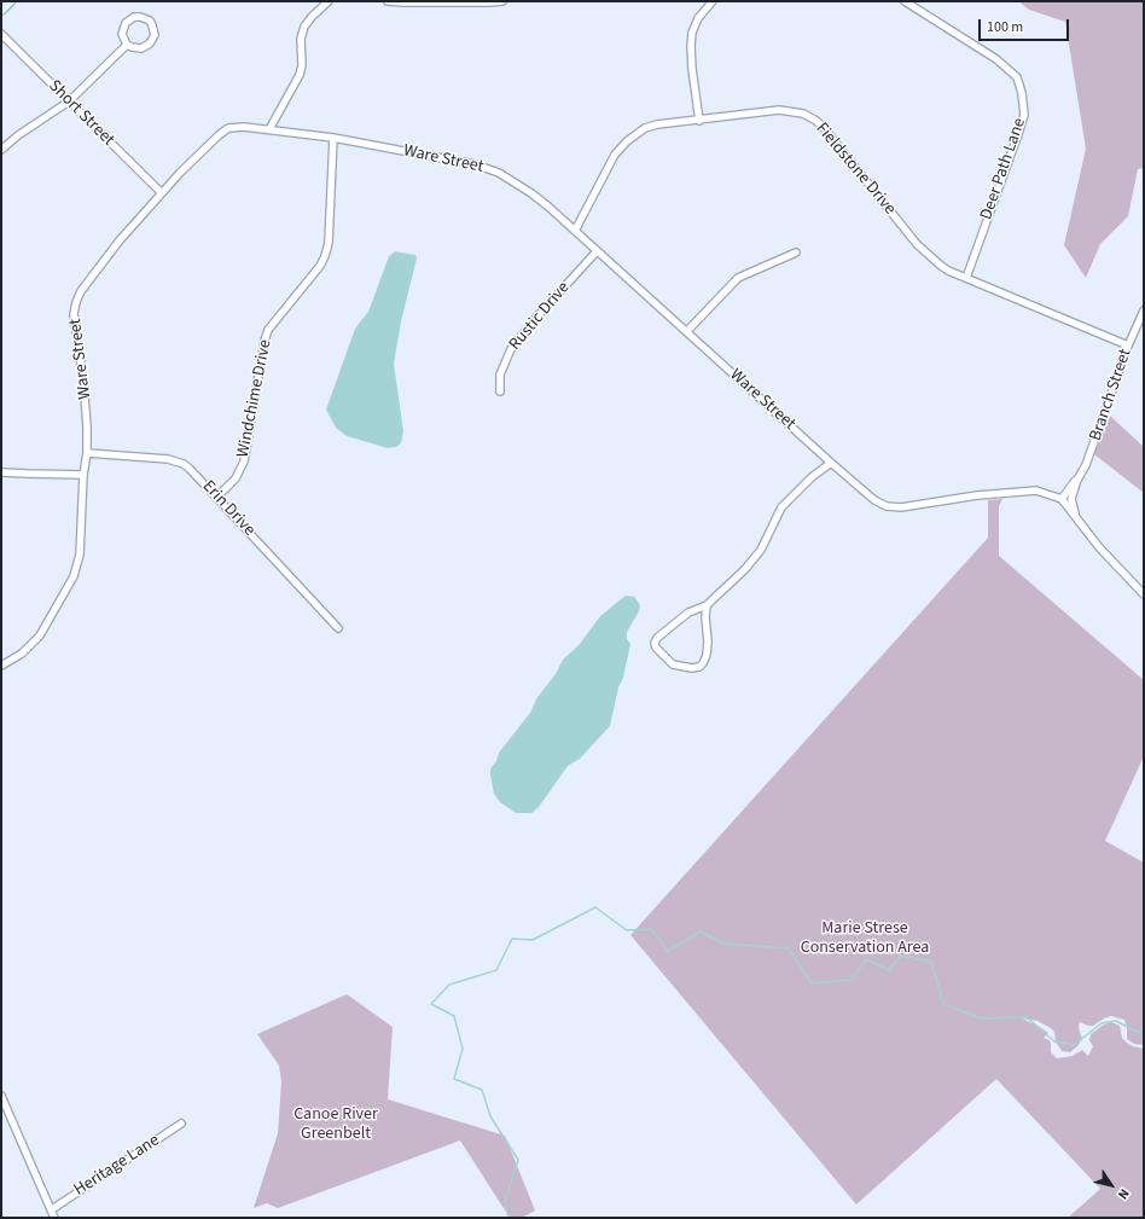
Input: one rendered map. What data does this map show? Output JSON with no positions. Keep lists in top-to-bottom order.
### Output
{
  "streets": {
    "street": [
      "Short Street",
      "Ware Street",
      "Fieldstone Drive",
      "Deer Path Lane",
      "Rustic Drive",
      "Branch Street",
      "Windchime Drive",
      "Erin Drive",
      "Heritage Lane"
    ]
  },
  "crossings": [
    ["Short Street", "Ware Street"],
    ["Ware Street", "Fieldstone Drive"],
    ["Ware Street", "Rustic Drive"],
    ["Ware Street", "Branch Street"],
    ["Ware Street", "Windchime Drive"],
    ["Ware Street", "Erin Drive"],
    ["Fieldstone Drive", "Deer Path Lane"],
    ["Fieldstone Drive", "Branch Street"],
    ["Windchime Drive", "Erin Drive"]
  ],
  "parks": ["Marie Strese Conservation Area", "Canoe River Greenbelt"],
  "scale_bar": "100 m",
  "north": "bottom right"
}
